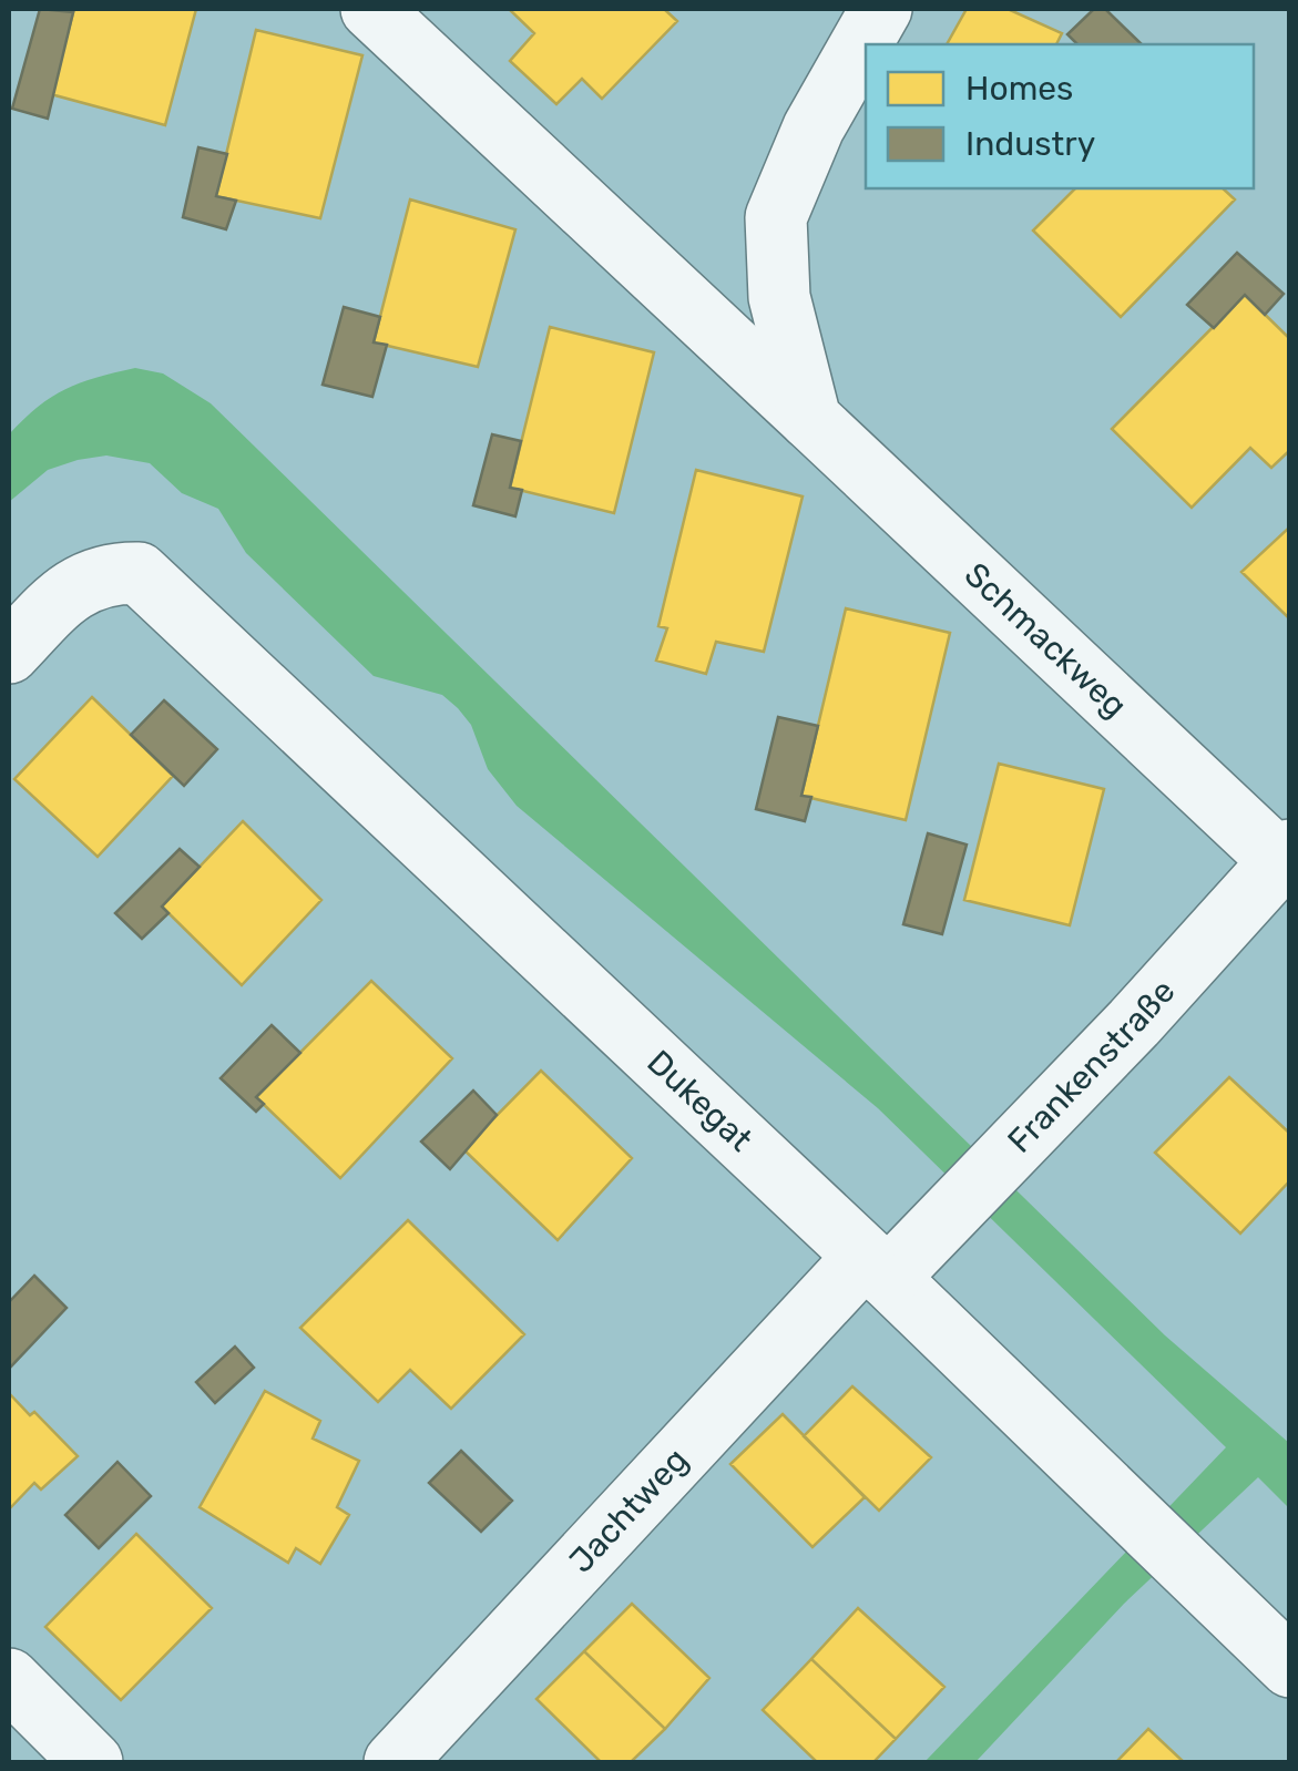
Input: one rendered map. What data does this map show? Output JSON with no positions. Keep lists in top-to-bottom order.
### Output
{
  "streets": {
    "street": [
      "Schmackweg",
      "Frankenstraße",
      "Dukegat",
      "Jachtweg"
    ]
  },
  "crossings": [
    ["Schmackweg", "Frankenstraße"],
    ["Frankenstraße", "Dukegat"],
    ["Frankenstraße", "Jachtweg"],
    ["Dukegat", "Jachtweg"]
  ],
  "legend": ["Homes", "Industry"]
}
